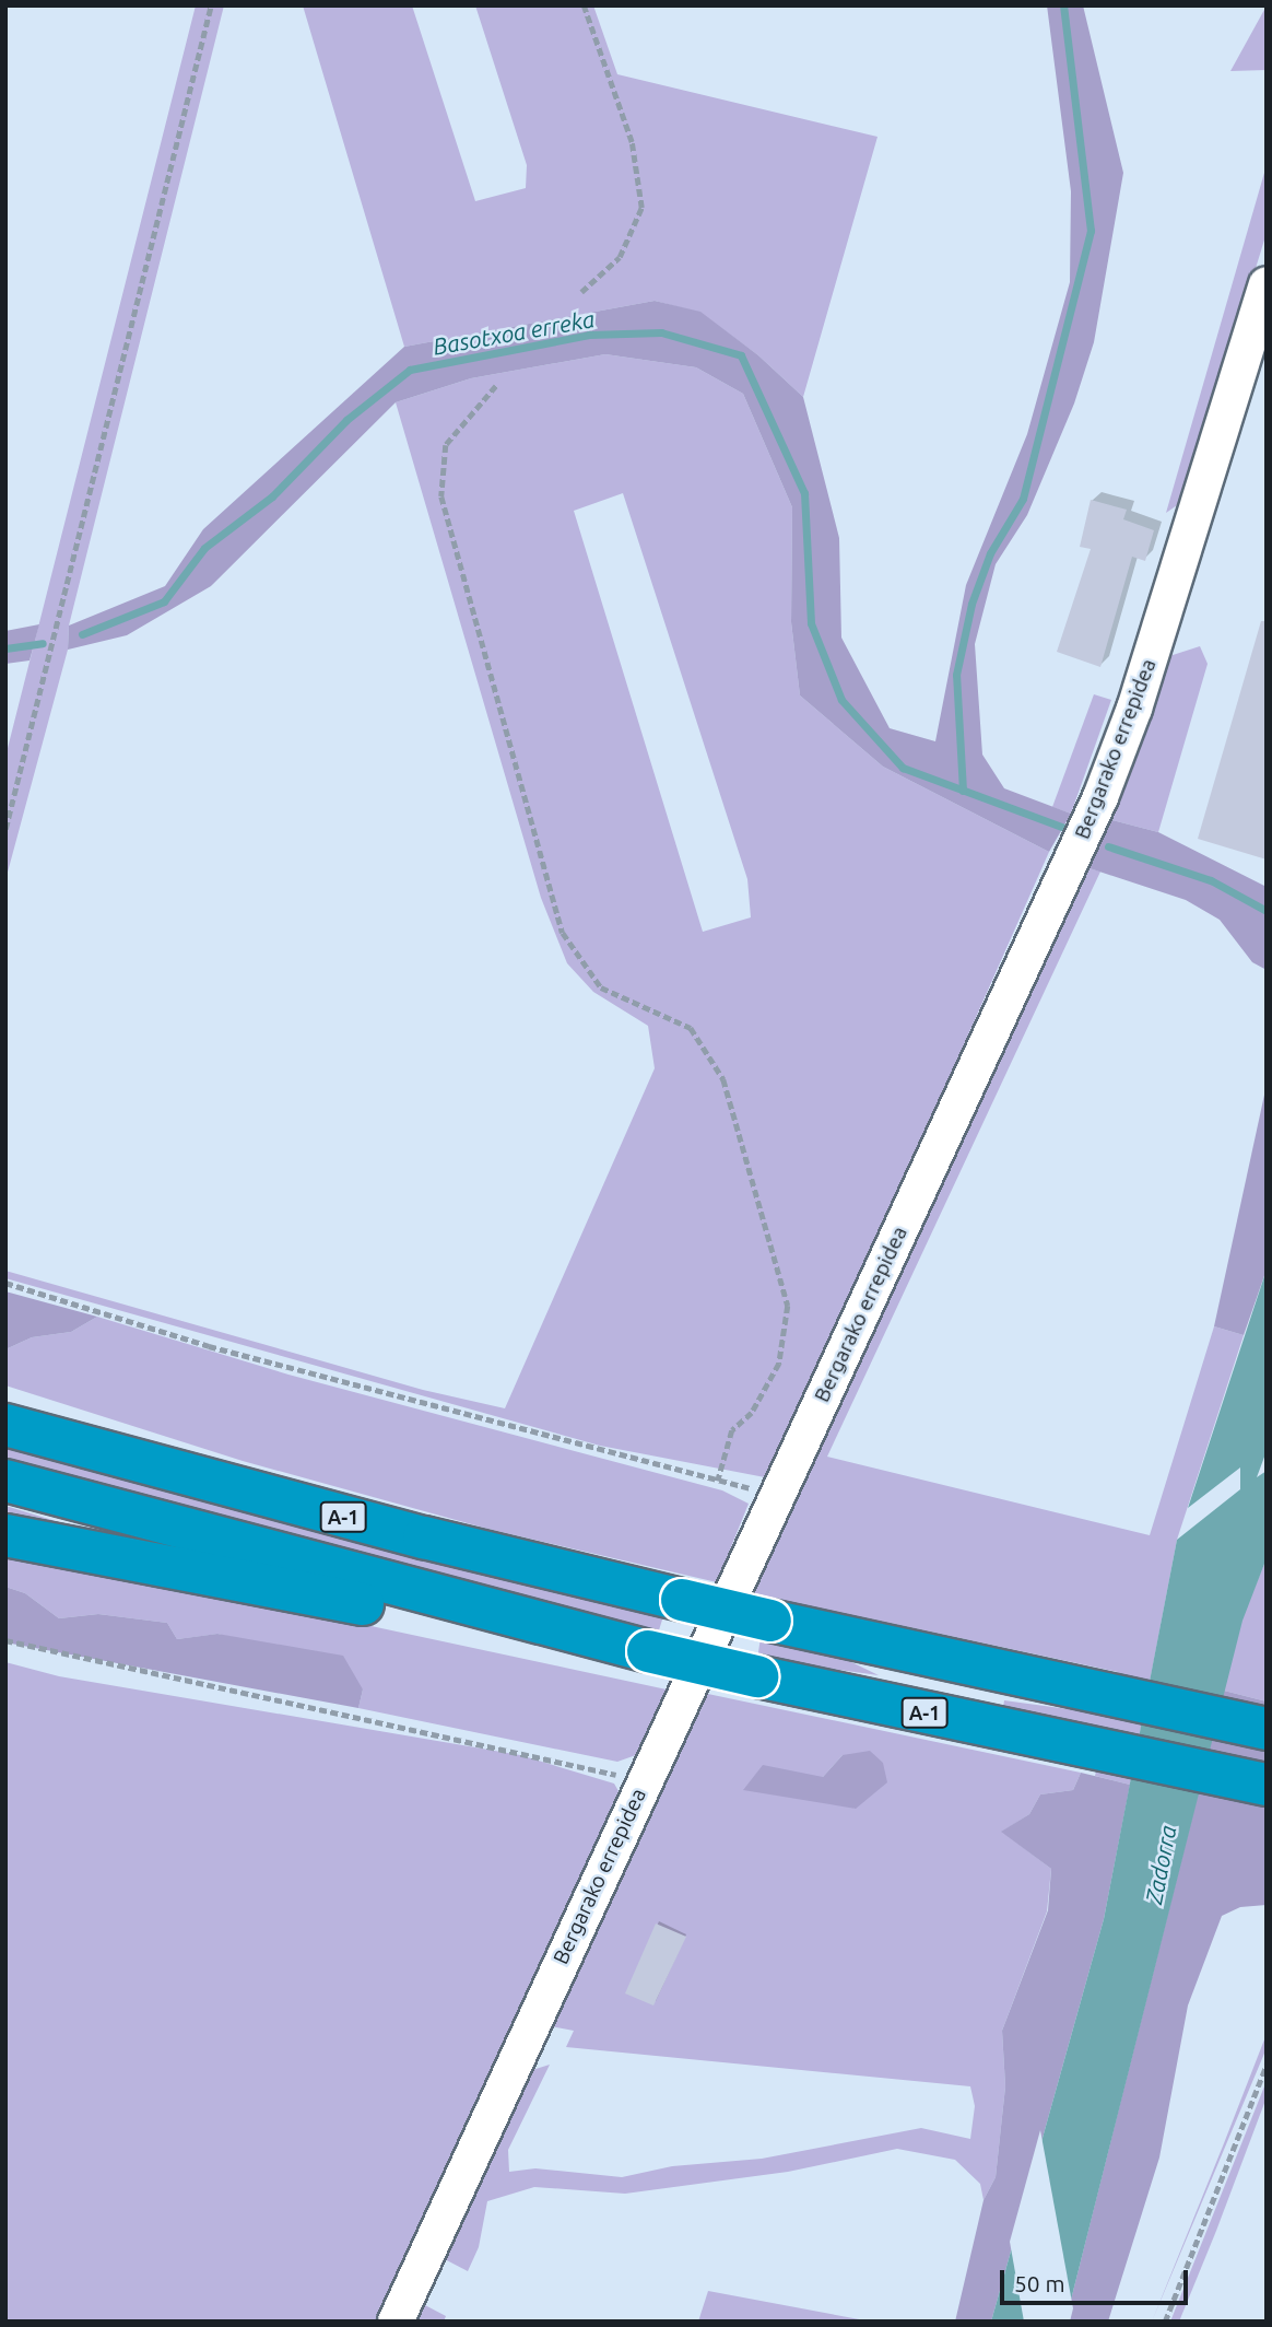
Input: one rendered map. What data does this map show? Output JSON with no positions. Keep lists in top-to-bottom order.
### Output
{
  "streets": {
    "highway": ["A-1"],
    "street": ["Bergarako errepidea"]
  },
  "water": ["Basotxoa erreka", "Zadorra"],
  "scale_bar": "50 m"
}
